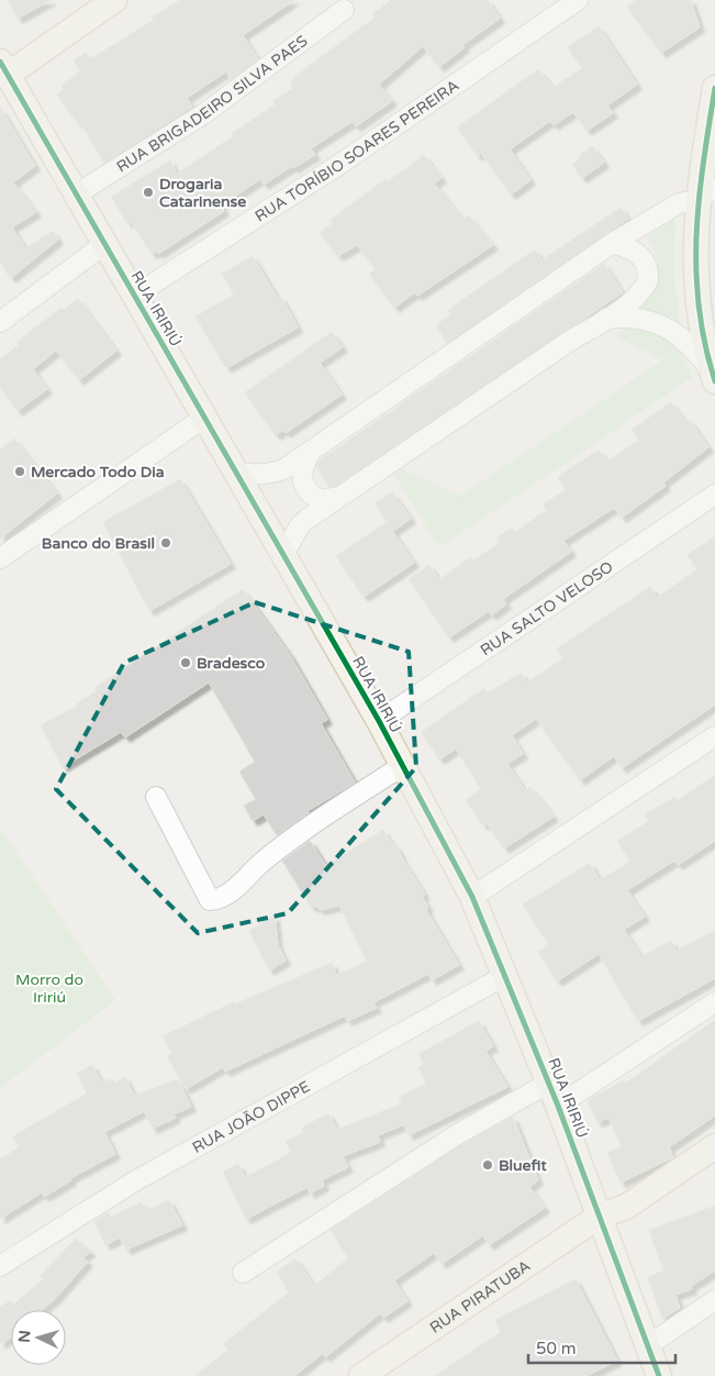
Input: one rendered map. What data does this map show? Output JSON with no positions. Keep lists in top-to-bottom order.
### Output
{
  "streets": {
    "main road": ["RUA IRIRIÚ", "RUA PIRATUBA"],
    "street": [
      "RUA BRIGADEIRO SILVA PAES",
      "RUA TORÍBIO SOARES PEREIRA",
      "RUA SALTO VELOSO",
      "RUA JOÃO DIPPE"
    ]
  },
  "crossings": [
    ["RUA BRIGADEIRO SILVA PAES", "RUA IRIRIÚ"],
    ["RUA TORÍBIO SOARES PEREIRA", "RUA IRIRIÚ"],
    ["RUA IRIRIÚ", "RUA SALTO VELOSO"],
    ["RUA IRIRIÚ", "RUA JOÃO DIPPE"],
    ["RUA IRIRIÚ", "RUA PIRATUBA"]
  ],
  "parks": ["Morro do Iririú"],
  "places": [
    "Drogaria Catarinense",
    "Mercado Todo Dia",
    "Banco do Brasil",
    "Bradesco",
    "Bluefit"
  ],
  "scale_bar": "50 m",
  "north": "left"
}
